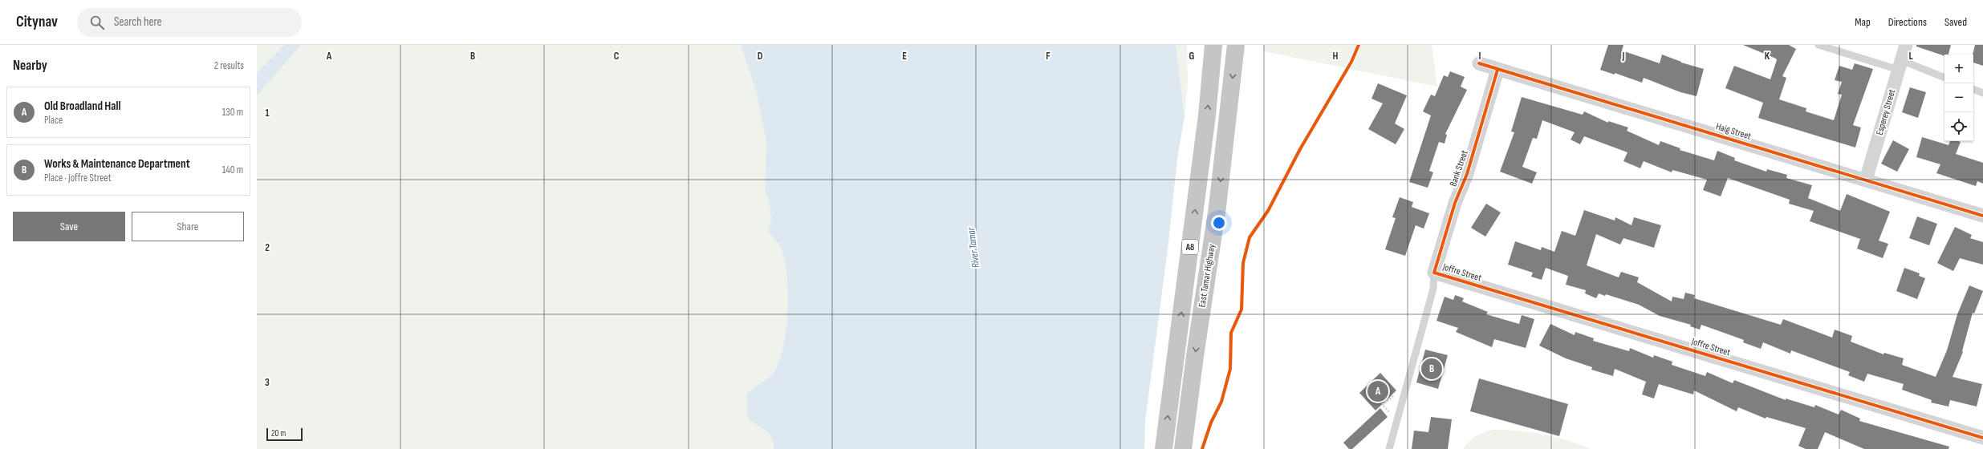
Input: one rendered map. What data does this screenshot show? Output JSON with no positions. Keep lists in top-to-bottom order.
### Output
{
  "streets": {
    "highway": ["A8", "East Tamar Highway"],
    "street": [
      "Esperey Street",
      "Haig Street",
      "Bank Street",
      "Joffre Street"
    ]
  },
  "crossings": [
    ["Esperey Street", "Haig Street"],
    ["Haig Street", "Bank Street"],
    ["Bank Street", "Joffre Street"]
  ],
  "water": ["River Tamar"],
  "scale_bar": "20 m",
  "page": {
    "header": "Citynav",
    "search": "Search here",
    "nav": ["Map", "Directions", "Saved"],
    "heading": ["Nearby", "2 results"],
    "map_buttons": ["+", "−"],
    "list": [
      {
        "mark": "A",
        "name": "Old Broadland Hall",
        "note": "Place",
        "value": "130 m"
      },
      {
        "mark": "B",
        "name": "Works & Maintenance Department",
        "note": "Place · Joffre Street",
        "value": "140 m"
      }
    ],
    "buttons": ["Save", "Share"],
    "pins": ["B", "A"],
    "scale": "20 m"
  },
  "grid": {
    "columns": [
      "A",
      "B",
      "C",
      "D",
      "E",
      "F",
      "G",
      "H",
      "I",
      "J",
      "K",
      "L"
    ],
    "rows": ["1", "2", "3"]
  }
}
